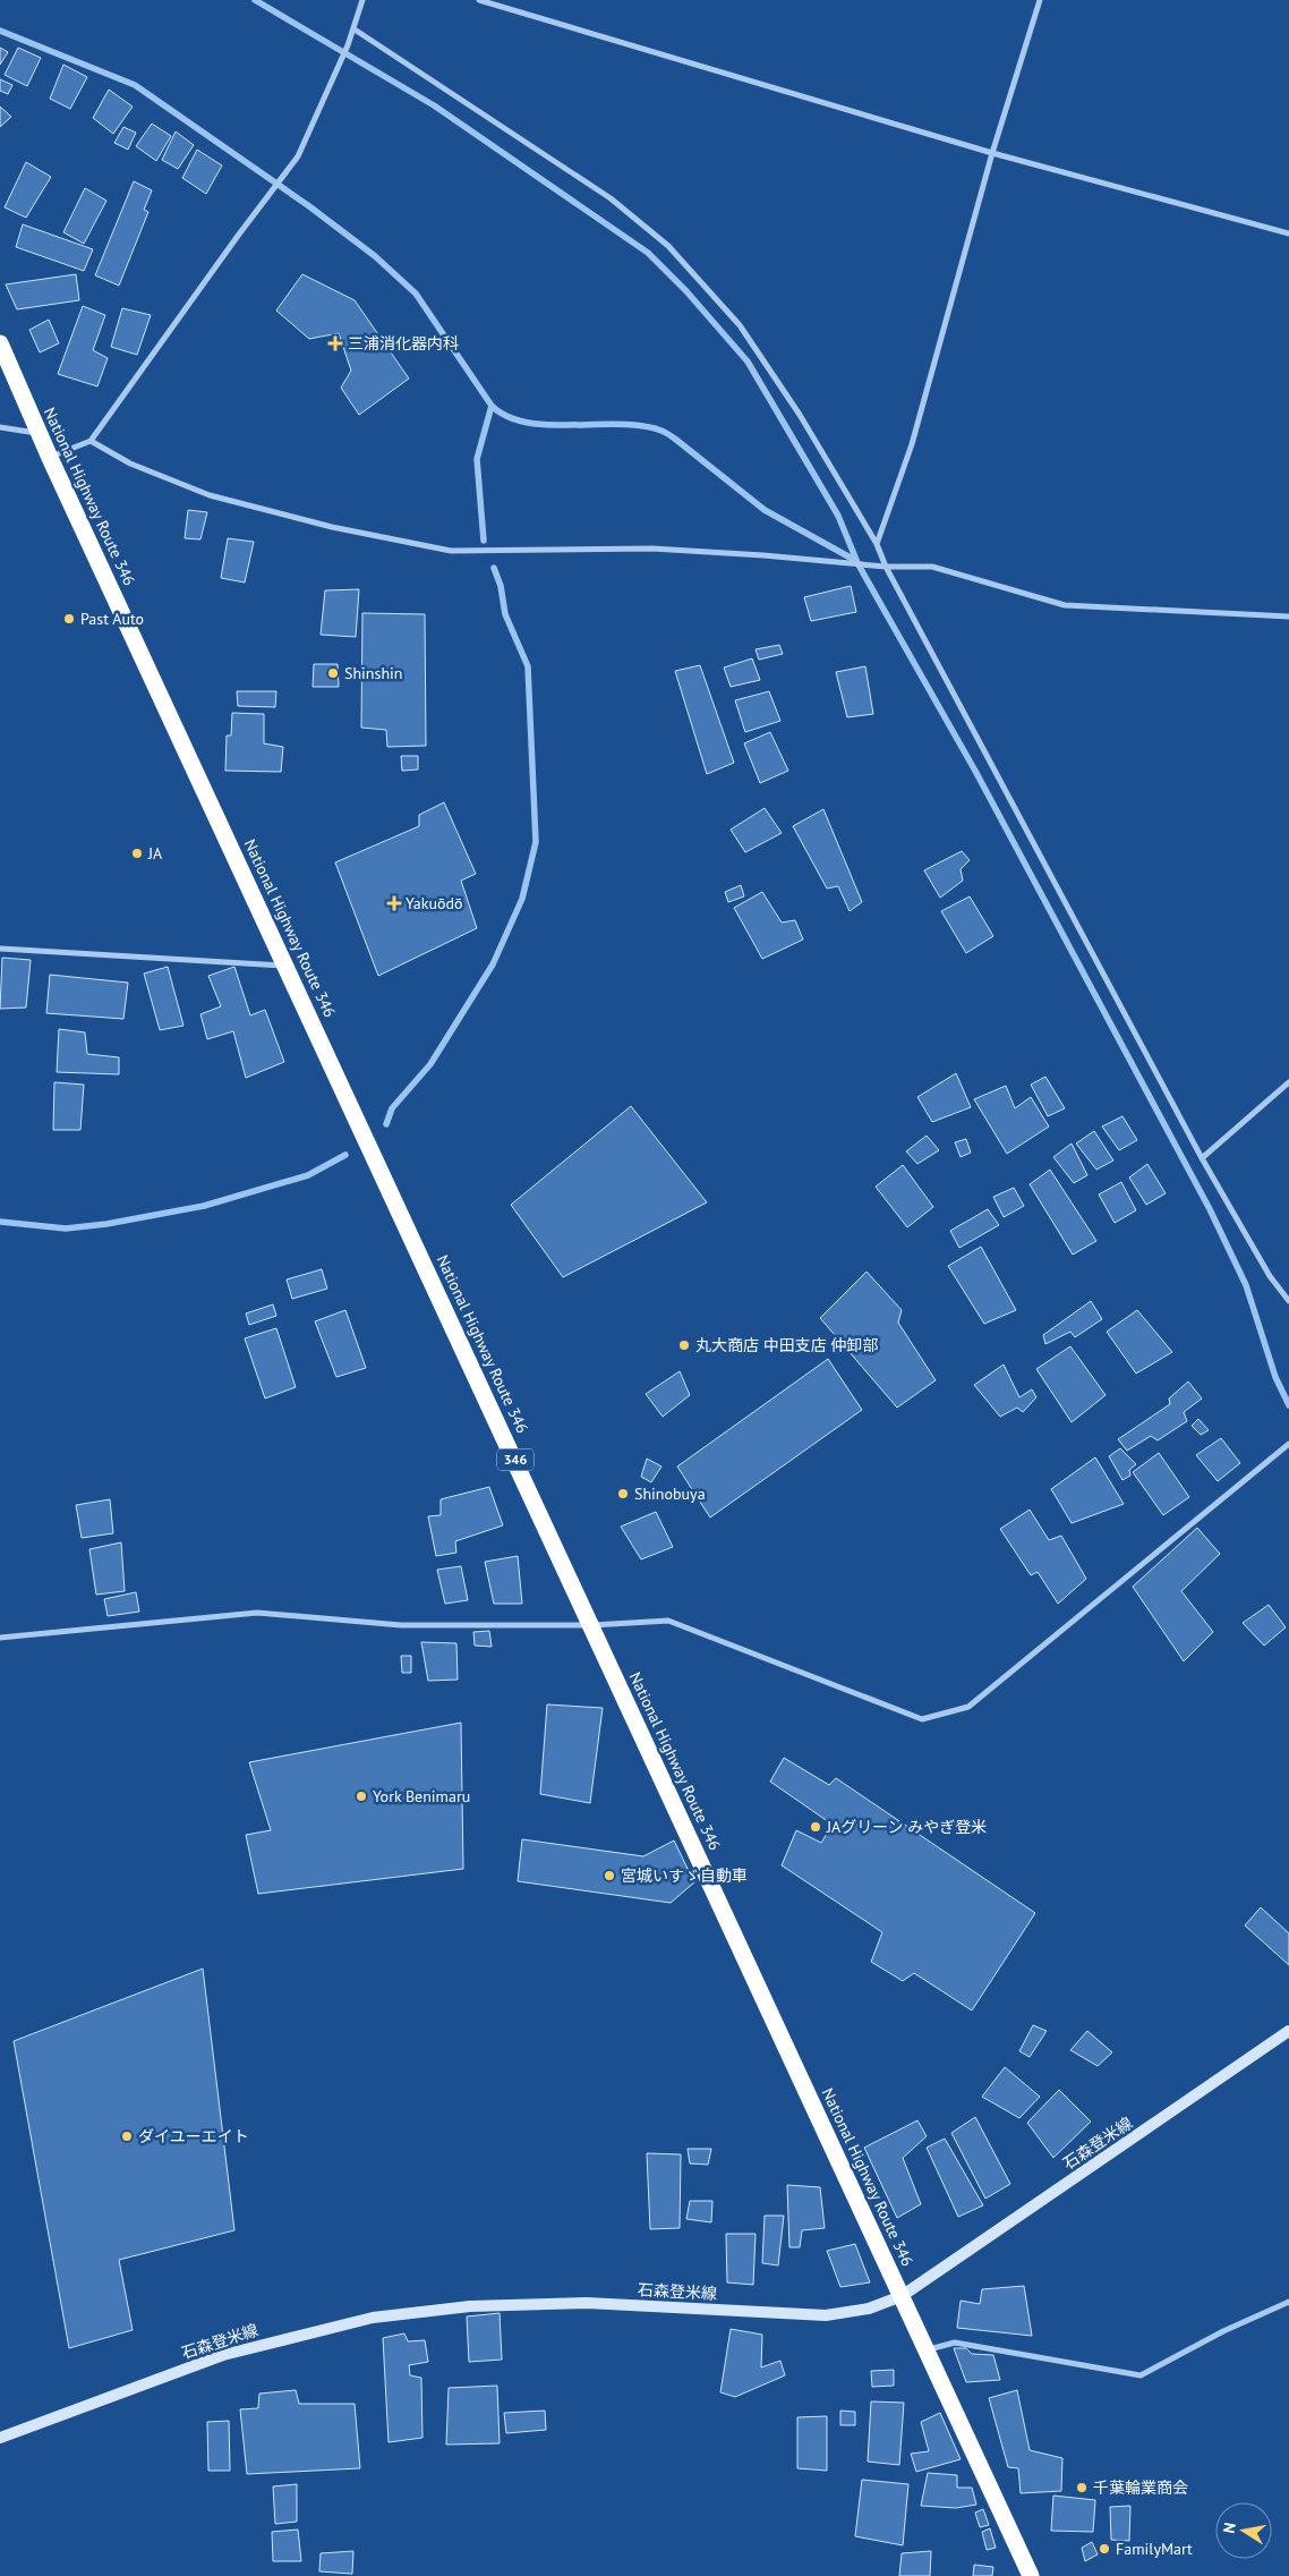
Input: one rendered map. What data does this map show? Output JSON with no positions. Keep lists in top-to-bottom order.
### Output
{
  "streets": {
    "highway": ["National Highway Route 346", "346"],
    "main road": ["石森登米線"]
  },
  "crossings": [
    ["National Highway Route 346", "石森登米線"]
  ],
  "places": {
    "health": ["三浦消化器内科", "Yakuōdō"],
    "other": [
      "Past Auto",
      "Shinshin",
      "JA",
      "丸大商店 中田支店 仲卸部",
      "Shinobuya",
      "York Benimaru",
      "JAグリーン みやぎ登米",
      "宮城いすゞ自動車",
      "ダイユーエイト",
      "千葉輪業商会",
      "FamilyMart"
    ]
  },
  "north": "left"
}
